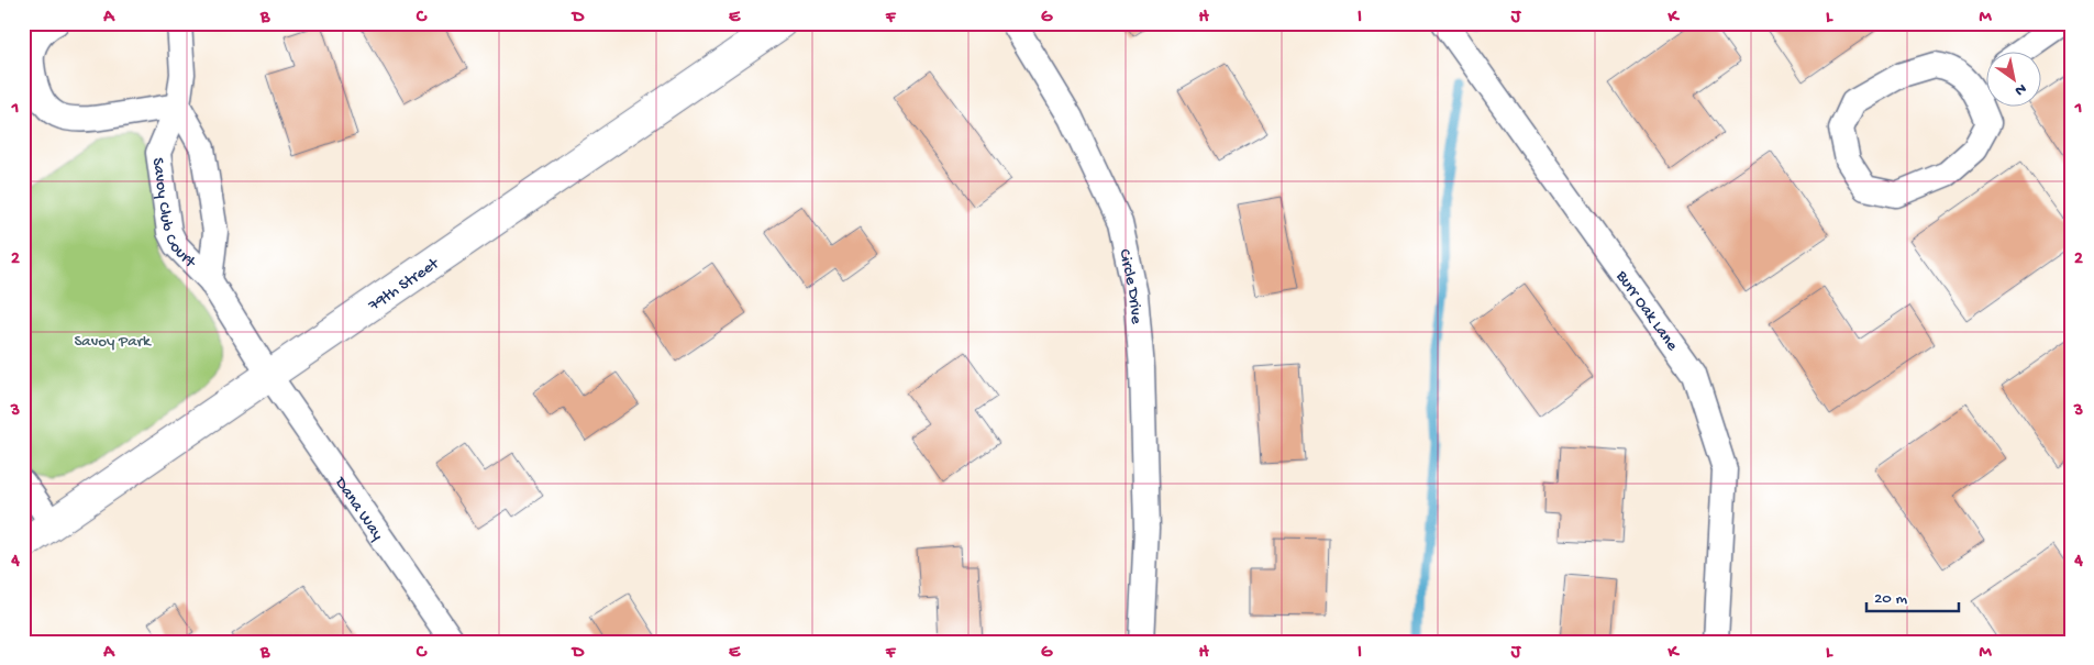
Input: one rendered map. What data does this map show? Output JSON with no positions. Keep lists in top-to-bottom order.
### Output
{
  "streets": {
    "street": [
      "Savoy Club Court",
      "79th Street",
      "Circle Drive",
      "Burr Oak Lane",
      "Dana Way"
    ]
  },
  "crossings": [
    ["Savoy Club Court", "79th Street"],
    ["Savoy Club Court", "Dana Way"],
    ["79th Street", "Dana Way"]
  ],
  "parks": ["Savoy Park"],
  "scale_bar": "20 m",
  "north": "bottom right",
  "grid": {
    "columns": [
      "A",
      "B",
      "C",
      "D",
      "E",
      "F",
      "G",
      "H",
      "I",
      "J",
      "K",
      "L",
      "M"
    ],
    "rows": [
      "1",
      "2",
      "3",
      "4"
    ]
  }
}
